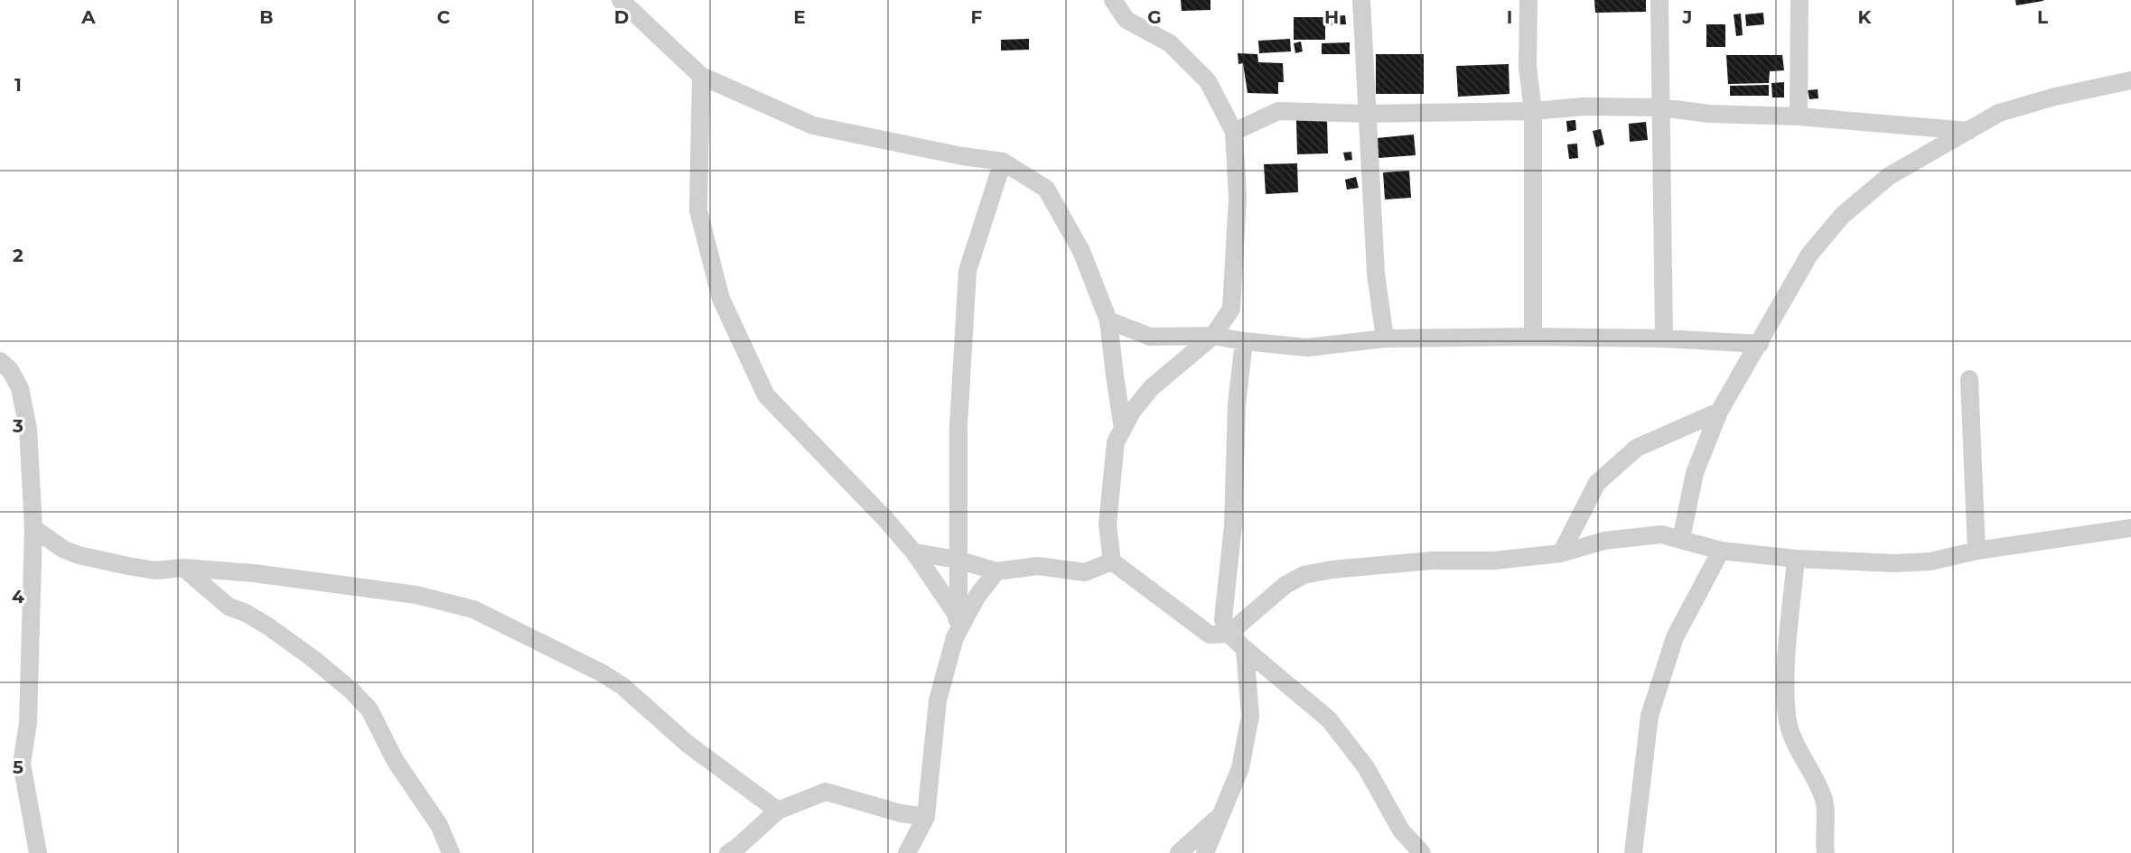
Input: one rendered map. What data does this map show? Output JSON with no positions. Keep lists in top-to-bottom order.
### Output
{
  "grid": {
    "columns": [
      "A",
      "B",
      "C",
      "D",
      "E",
      "F",
      "G",
      "H",
      "I",
      "J",
      "K",
      "L"
    ],
    "rows": [
      "1",
      "2",
      "3",
      "4",
      "5"
    ]
  }
}
